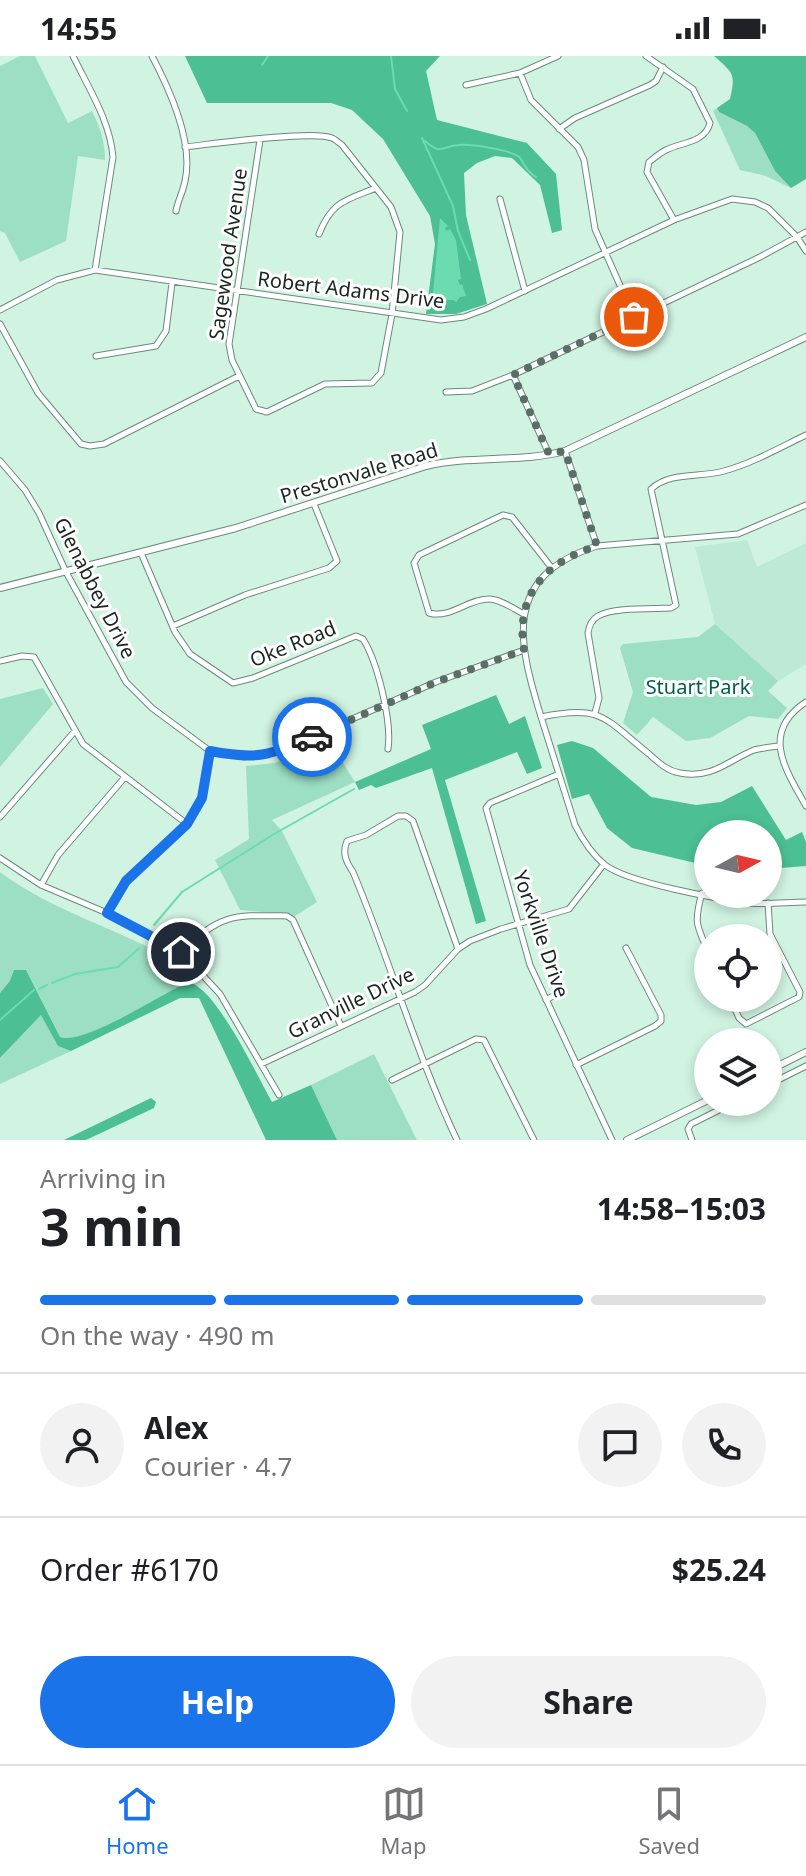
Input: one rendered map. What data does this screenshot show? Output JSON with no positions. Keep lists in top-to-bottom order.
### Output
{
  "streets": {
    "street": [
      "Sagewood Avenue",
      "Robert Adams Drive",
      "Prestonvale Road",
      "Glenabbey Drive",
      "Oke Road",
      "Yorkville Drive",
      "Granville Drive"
    ]
  },
  "crossings": [
    ["Sagewood Avenue", "Robert Adams Drive"],
    ["Prestonvale Road", "Glenabbey Drive"],
    ["Prestonvale Road", "Oke Road"],
    ["Glenabbey Drive", "Oke Road"],
    ["Yorkville Drive", "Granville Drive"]
  ],
  "parks": ["Stuart Park"],
  "north": "right",
  "page": {
    "status": "14:55",
    "heading": ["3 min", "Arriving in", "14:58–15:03"],
    "panel": [
      "Alex",
      "Courier · 4.7",
      "Order #6170",
      "$25.24"
    ],
    "bar": "On the way · 490 m",
    "buttons": ["Help", "Share"],
    "tabs": ["Home", "Map", "Saved"]
  }
}
